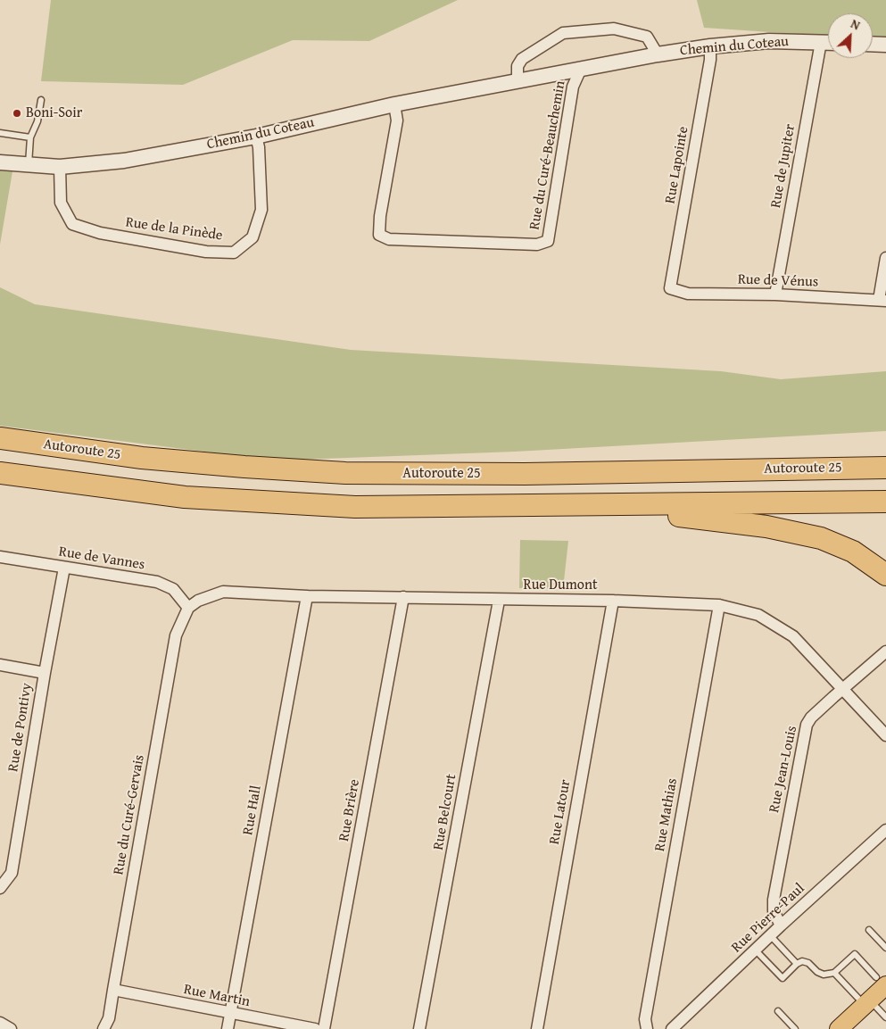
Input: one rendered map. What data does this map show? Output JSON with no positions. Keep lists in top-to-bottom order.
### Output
{
  "streets": {
    "highway": ["Autoroute 25"],
    "street": [
      "Chemin du Coteau",
      "Rue du Curé-Beauchemin",
      "Rue Lapointe",
      "Rue de Jupiter",
      "Rue de la Pinède",
      "Rue de Vénus",
      "Rue de Vannes",
      "Rue Dumont",
      "Rue de Pontivy",
      "Rue Jean-Louis",
      "Rue Hall",
      "Rue Brière",
      "Rue Belcourt",
      "Rue Latour",
      "Rue du Curé-Gervais",
      "Rue Mathias",
      "Rue Pierre-Paul",
      "Rue Martin"
    ]
  },
  "crossings": [
    ["Chemin du Coteau", "Rue du Curé-Beauchemin"],
    ["Chemin du Coteau", "Rue Lapointe"],
    ["Chemin du Coteau", "Rue de Jupiter"],
    ["Chemin du Coteau", "Rue de la Pinède"],
    ["Rue Lapointe", "Rue de Vénus"],
    ["Rue de Jupiter", "Rue de Vénus"],
    ["Rue de Vannes", "Rue Dumont"],
    ["Rue de Vannes", "Rue de Pontivy"],
    ["Rue de Vannes", "Rue du Curé-Gervais"],
    ["Rue Dumont", "Rue Jean-Louis"],
    ["Rue Dumont", "Rue Hall"],
    ["Rue Dumont", "Rue Brière"],
    ["Rue Dumont", "Rue Belcourt"],
    ["Rue Dumont", "Rue Latour"],
    ["Rue Dumont", "Rue du Curé-Gervais"],
    ["Rue Dumont", "Rue Mathias"],
    ["Rue Jean-Louis", "Rue Pierre-Paul"],
    ["Rue Hall", "Rue Martin"],
    ["Rue du Curé-Gervais", "Rue Martin"]
  ],
  "places": ["Boni-Soir"],
  "north": "top right"
}
